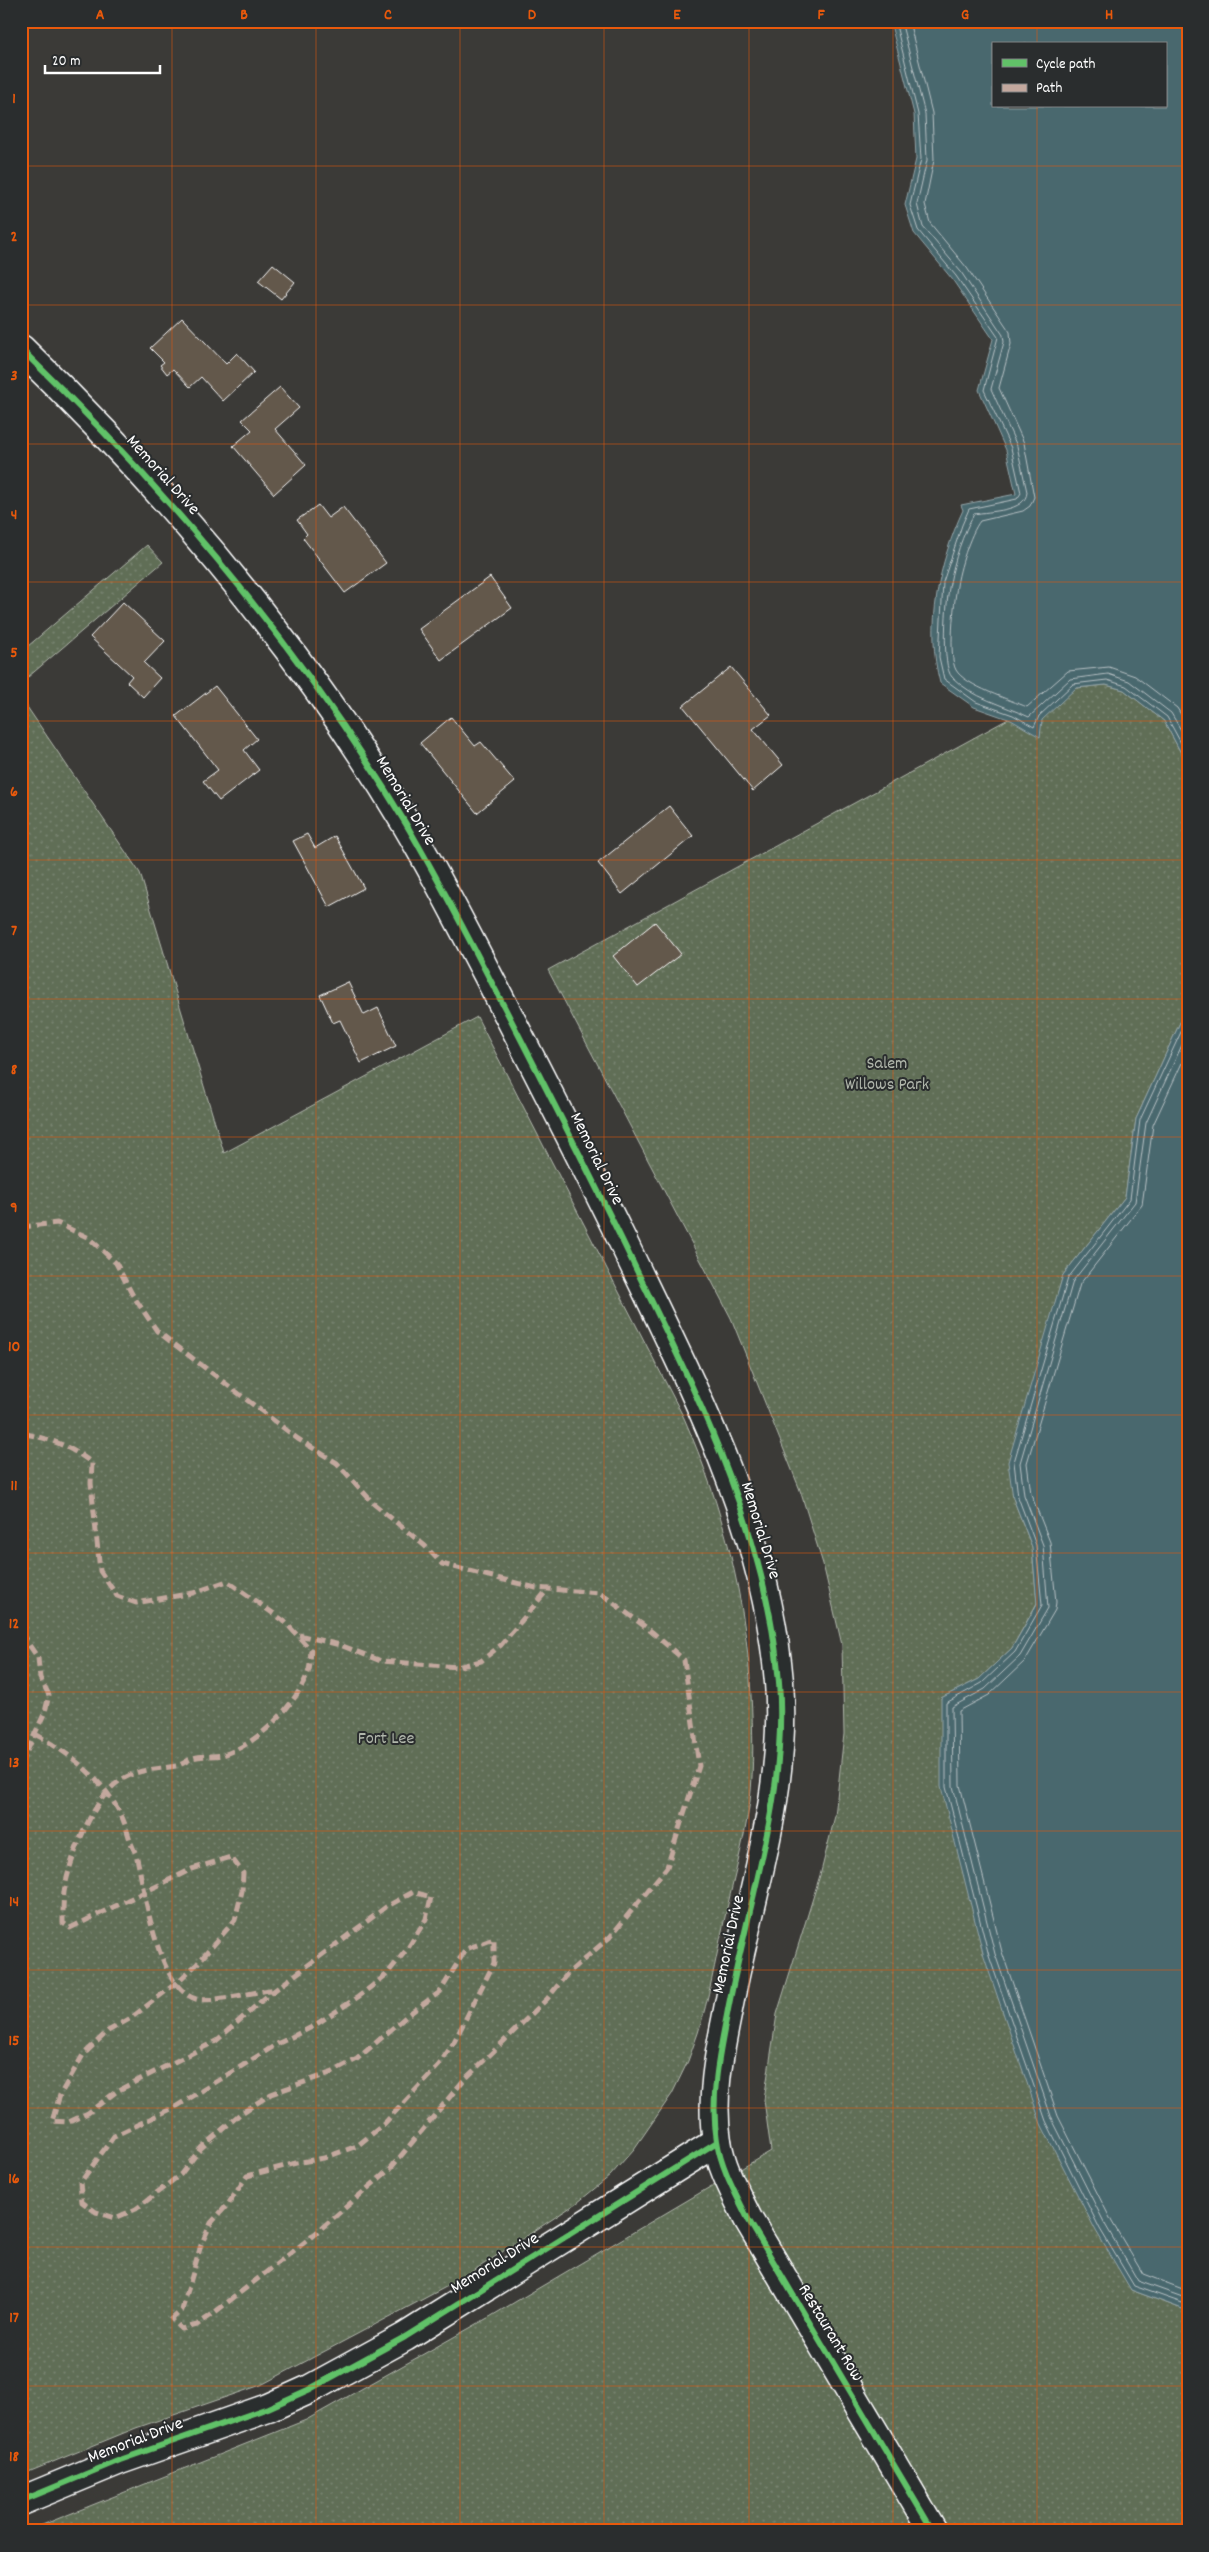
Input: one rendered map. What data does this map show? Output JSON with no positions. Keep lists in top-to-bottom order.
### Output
{
  "streets": {
    "street": ["Memorial Drive", "Restaurant Row"]
  },
  "crossings": [
    ["Memorial Drive", "Restaurant Row"]
  ],
  "parks": ["Salem Willows Park", "Fort Lee"],
  "legend": ["Cycle path", "Path"],
  "scale_bar": "20 m",
  "grid": {
    "columns": [
      "A",
      "B",
      "C",
      "D",
      "E",
      "F",
      "G",
      "H"
    ],
    "rows": [
      "1",
      "2",
      "3",
      "4",
      "5",
      "6",
      "7",
      "8",
      "9",
      "10",
      "11",
      "12",
      "13",
      "14",
      "15",
      "16",
      "17",
      "18"
    ]
  }
}
